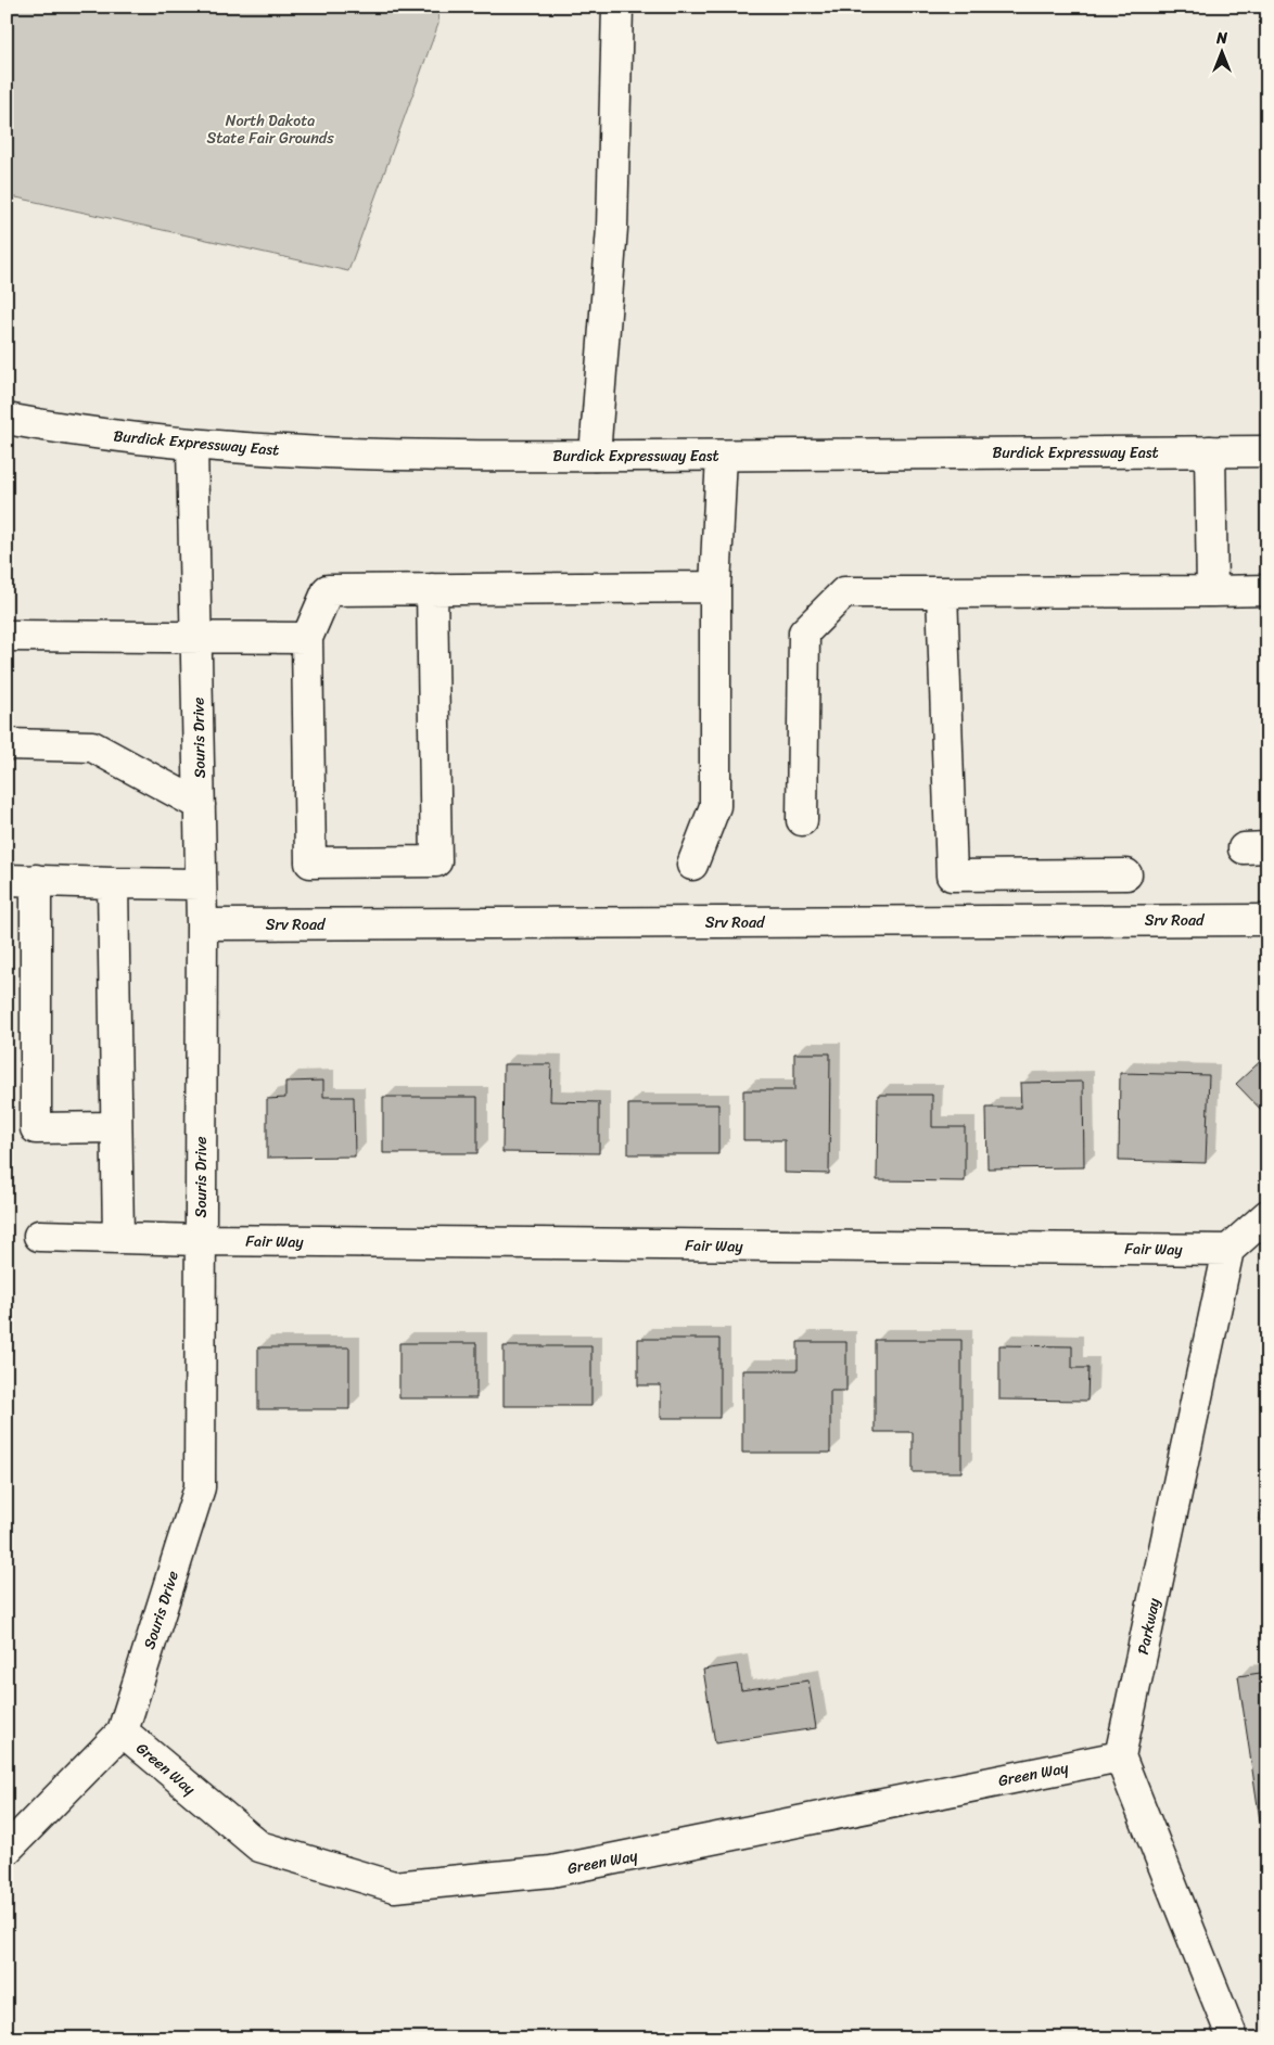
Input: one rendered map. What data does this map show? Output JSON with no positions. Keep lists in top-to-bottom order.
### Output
{
  "streets": {
    "street": [
      "Burdick Expressway East",
      "Souris Drive",
      "Srv Road",
      "Fair Way",
      "Parkway",
      "Green Way"
    ]
  },
  "crossings": [
    ["Burdick Expressway East", "Souris Drive"],
    ["Souris Drive", "Srv Road"],
    ["Souris Drive", "Fair Way"],
    ["Souris Drive", "Green Way"],
    ["Fair Way", "Parkway"],
    ["Parkway", "Green Way"]
  ],
  "parks": ["North Dakota State Fair Grounds"],
  "north": "top"
}
